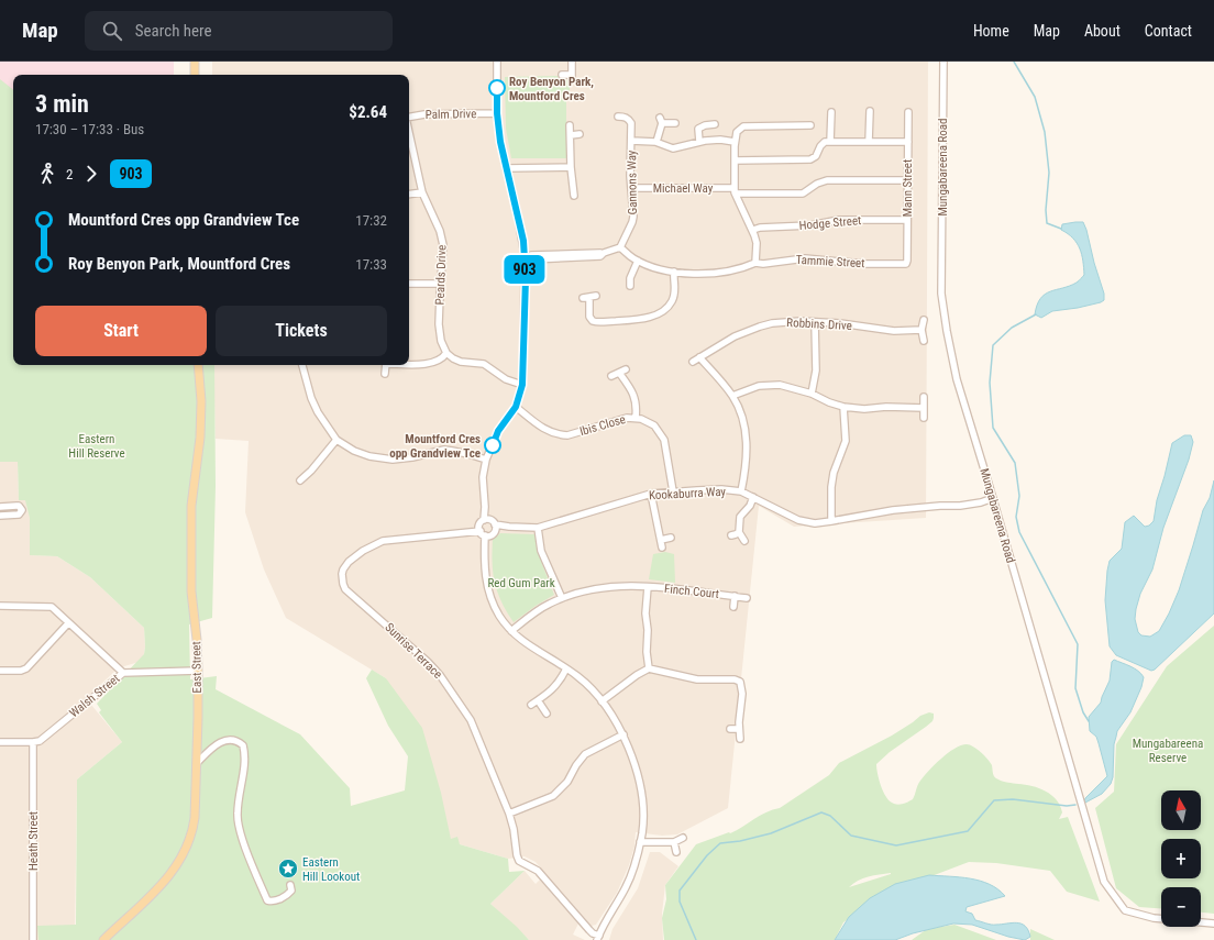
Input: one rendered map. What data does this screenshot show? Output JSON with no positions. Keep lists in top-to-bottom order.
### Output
{
  "streets": {
    "main road": ["East Street"],
    "street": [
      "Palm Drive",
      "Mungabareena Road",
      "Gannons Way",
      "Michael Way",
      "Mann Street",
      "Hodge Street",
      "Tammie Street",
      "Peards Drive",
      "Robbins Drive",
      "Ibis Close",
      "Kookaburra Way",
      "Finch Court",
      "Sunrise Terrace",
      "Walsh Street",
      "Heath Street"
    ]
  },
  "crossings": [
    ["Mungabareena Road", "Kookaburra Way"],
    ["Gannons Way", "Michael Way"],
    ["Michael Way", "Mann Street"],
    ["Mann Street", "Hodge Street"],
    ["Mann Street", "Tammie Street"],
    ["Ibis Close", "Kookaburra Way"],
    ["Kookaburra Way", "Sunrise Terrace"],
    ["East Street", "Walsh Street"],
    ["Walsh Street", "Heath Street"]
  ],
  "parks": ["Eastern Hill Reserve", "Red Gum Park", "Mungabareena Reserve"],
  "places": {
    "other": ["Roy Benyon Park, Mountford Cres", "Mountford Cres opp Grandview Tce"],
    "place": ["Eastern Hill Lookout"]
  },
  "lines": ["bus line 903"],
  "north": "top",
  "page": {
    "header": "Map",
    "search": "Search here",
    "nav": [
      "Home",
      "Map",
      "About",
      "Contact"
    ],
    "on_map": "903",
    "heading": ["3 min", "17:30 – 17:33 · Bus", "$2.64"],
    "legs": ["2", "903"],
    "list": [
      {
        "name": "Mountford Cres opp Grandview Tce",
        "value": "17:32"
      },
      {
        "name": "Roy Benyon Park, Mountford Cres",
        "value": "17:33"
      }
    ],
    "buttons": ["Start", "Tickets"],
    "map_buttons": ["+", "−"]
  }
}
